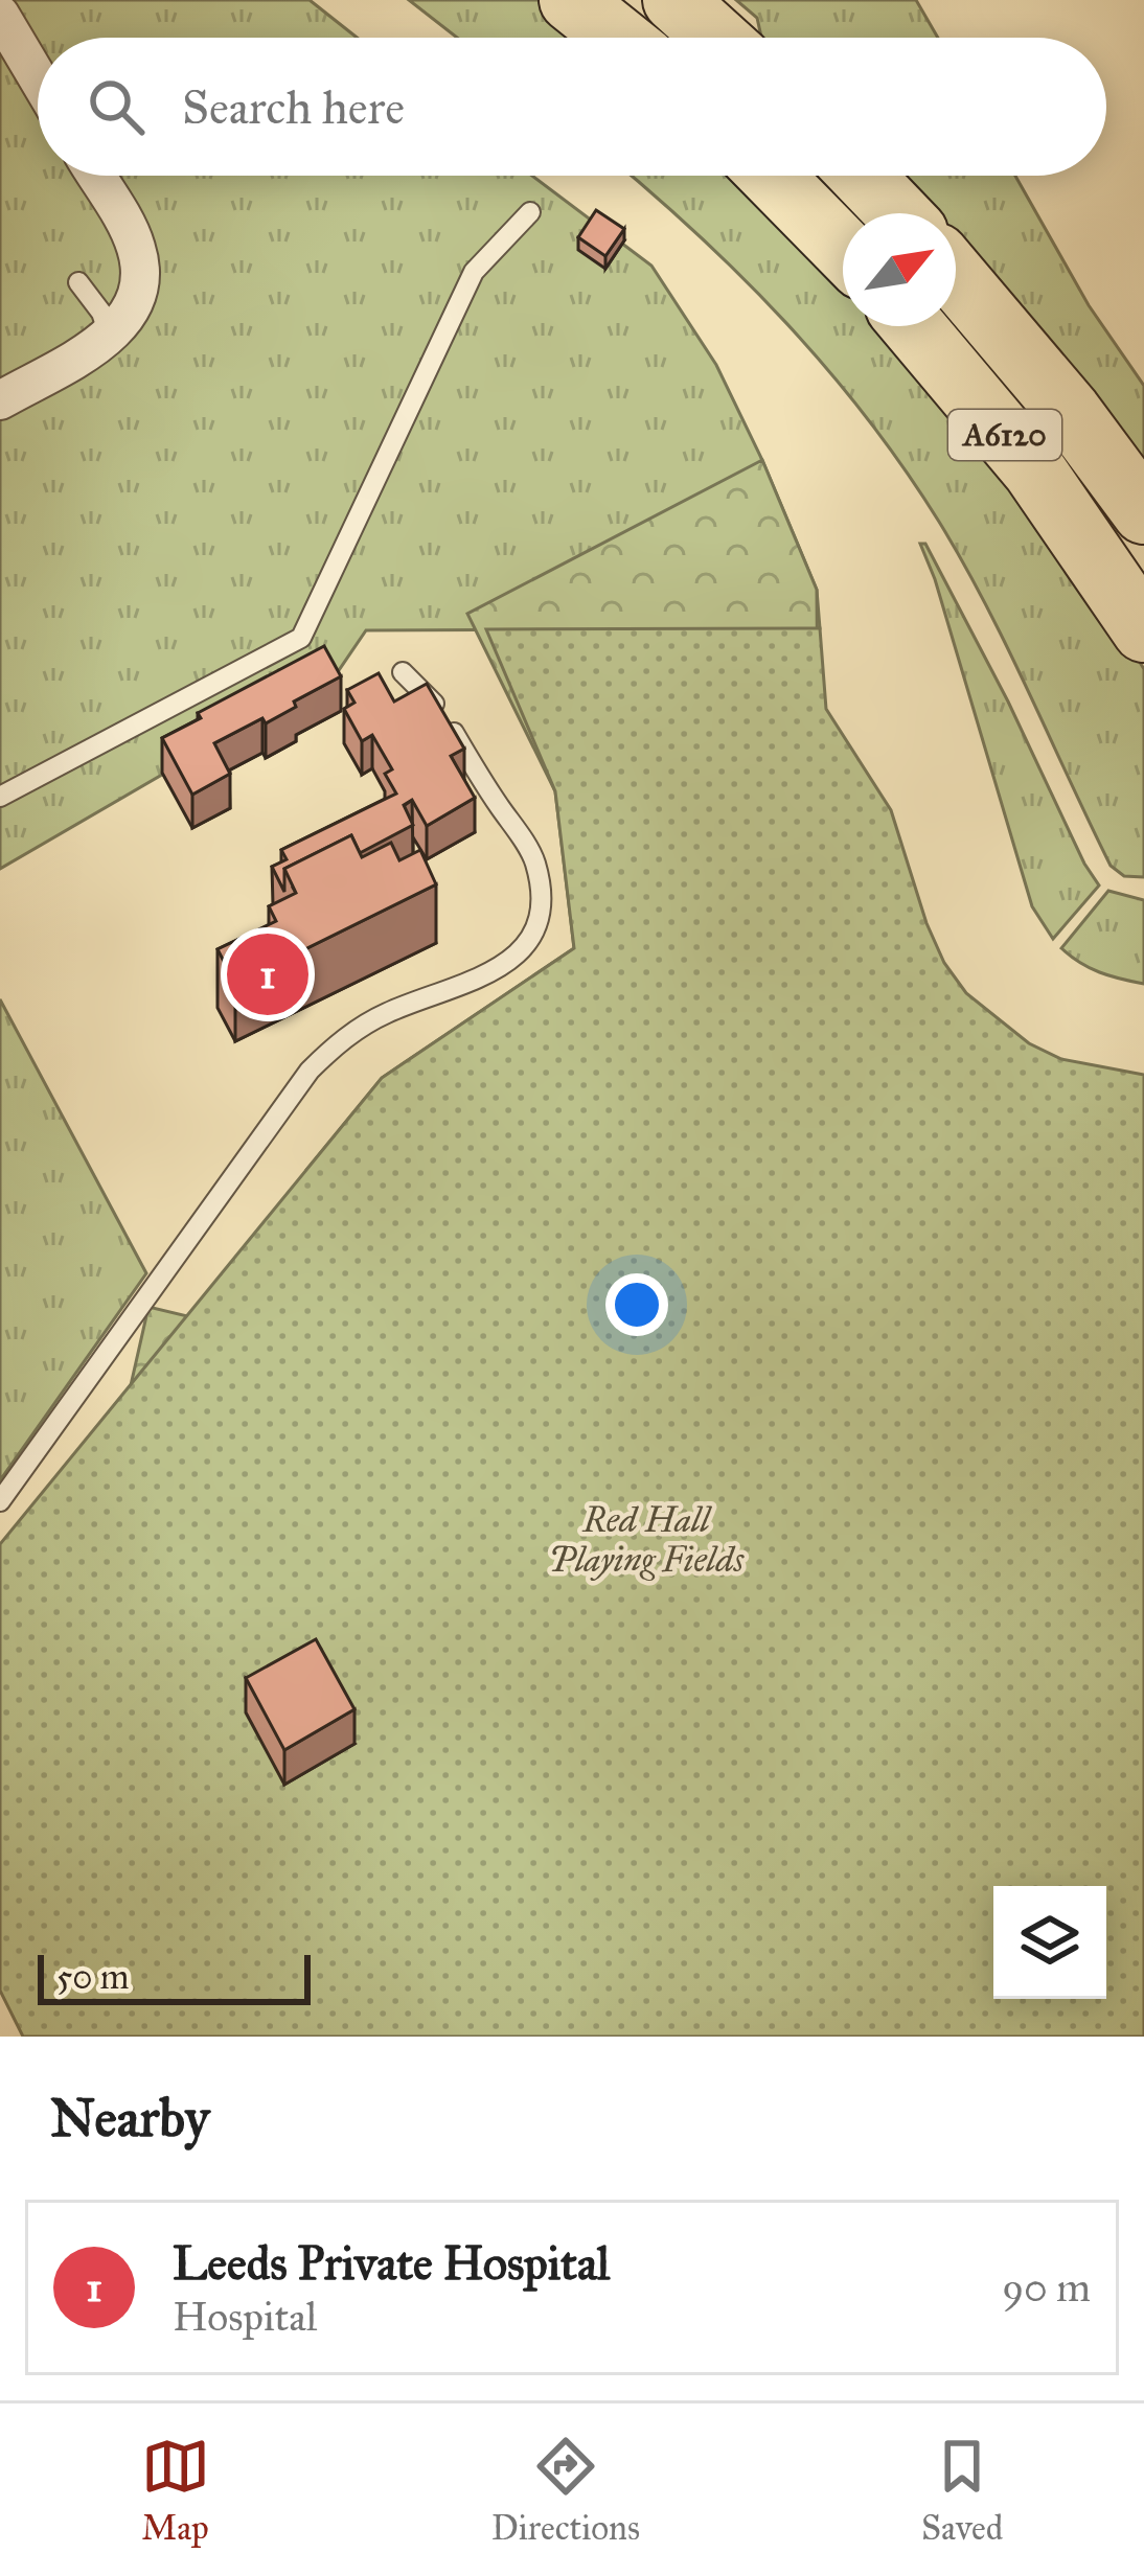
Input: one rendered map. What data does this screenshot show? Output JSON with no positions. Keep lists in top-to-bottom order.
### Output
{
  "streets": {
    "highway": ["A6120"]
  },
  "parks": ["Red Hall Playing Fields"],
  "scale_bar": "50 m",
  "north": "top right",
  "page": {
    "search": "Search here",
    "pins": "1",
    "scale": "50 m",
    "heading": "Nearby",
    "list": [
      {
        "mark": "1",
        "name": "Leeds Private Hospital",
        "note": "Hospital",
        "value": "90 m"
      }
    ],
    "nav": ["Map", "Directions", "Saved"]
  }
}
